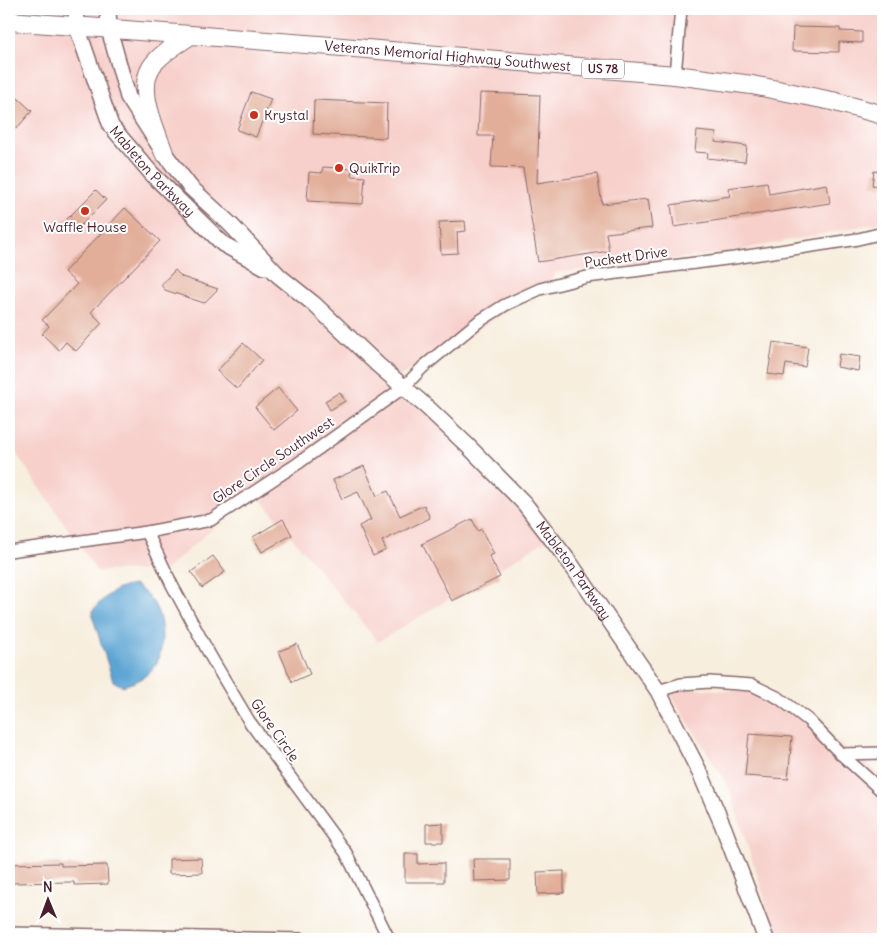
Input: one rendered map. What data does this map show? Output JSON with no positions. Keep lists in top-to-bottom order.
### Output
{
  "streets": {
    "main road": ["Veterans Memorial Highway Southwest", "US 78", "Mableton Parkway"],
    "street": ["Puckett Drive", "Glore Circle Southwest", "Glore Circle"]
  },
  "crossings": [
    ["Veterans Memorial Highway Southwest", "Mableton Parkway"],
    ["Mableton Parkway", "Puckett Drive"],
    ["Mableton Parkway", "Glore Circle Southwest"],
    ["Puckett Drive", "Glore Circle Southwest"],
    ["Glore Circle Southwest", "Glore Circle"]
  ],
  "places": ["Krystal", "QuikTrip", "Waffle House"],
  "north": "top"
}
